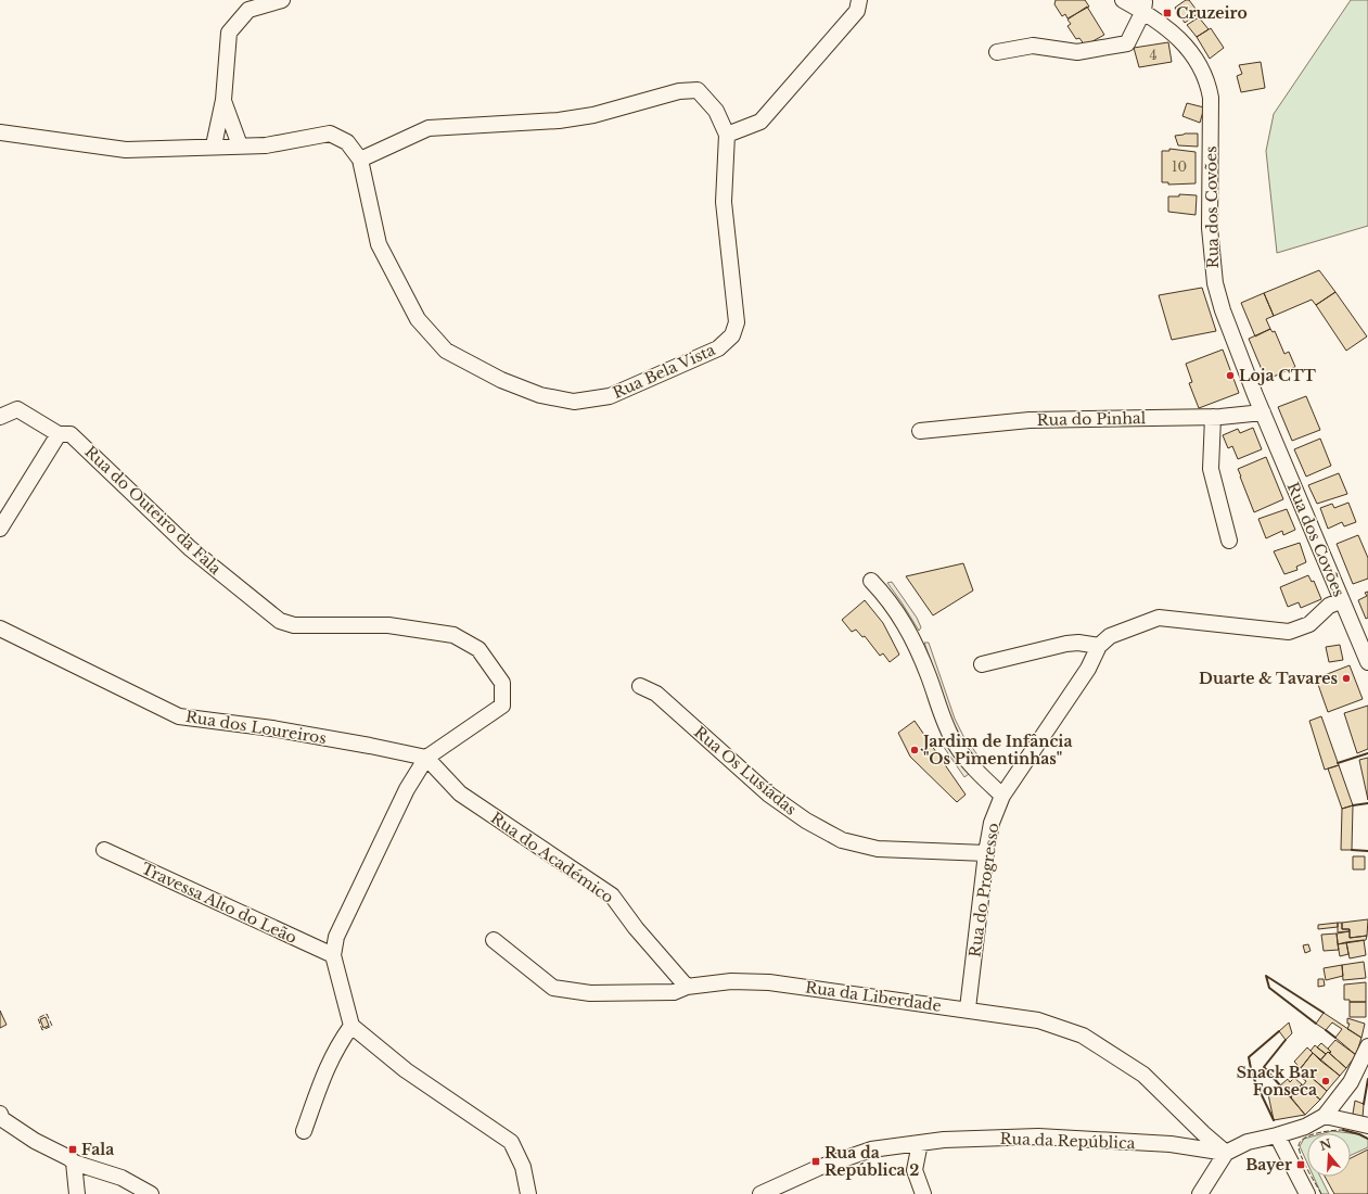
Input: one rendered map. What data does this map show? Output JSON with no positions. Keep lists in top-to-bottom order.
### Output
{
  "streets": {
    "street": [
      "Rua dos Covões",
      "Rua Bela Vista",
      "Rua do Pinhal",
      "Rua do Outeiro da Fala",
      "Rua dos Loureiros",
      "Rua Os Lusíadas",
      "Rua do Académico",
      "Rua do Progresso",
      "Travessa Alto do Leão",
      "Rua da Liberdade",
      "Rua da República"
    ]
  },
  "crossings": [
    ["Rua dos Covões", "Rua do Pinhal"],
    ["Rua do Outeiro da Fala", "Rua dos Loureiros"],
    ["Rua do Outeiro da Fala", "Rua do Académico"],
    ["Rua dos Loureiros", "Rua do Académico"],
    ["Rua Os Lusíadas", "Rua do Progresso"],
    ["Rua do Académico", "Rua da Liberdade"],
    ["Rua do Progresso", "Rua da Liberdade"],
    ["Rua da Liberdade", "Rua da República"]
  ],
  "places": {
    "transit": [
      "Cruzeiro",
      "Fala",
      "Rua da República 2",
      "Bayer"
    ],
    "other": [
      "Loja CTT",
      "Duarte & Tavares",
      "Jardim de Infância \"Os Pimentinhas\"",
      "Snack Bar Fonseca"
    ]
  },
  "house_numbers": ["4", "10"],
  "north": "top"
}
